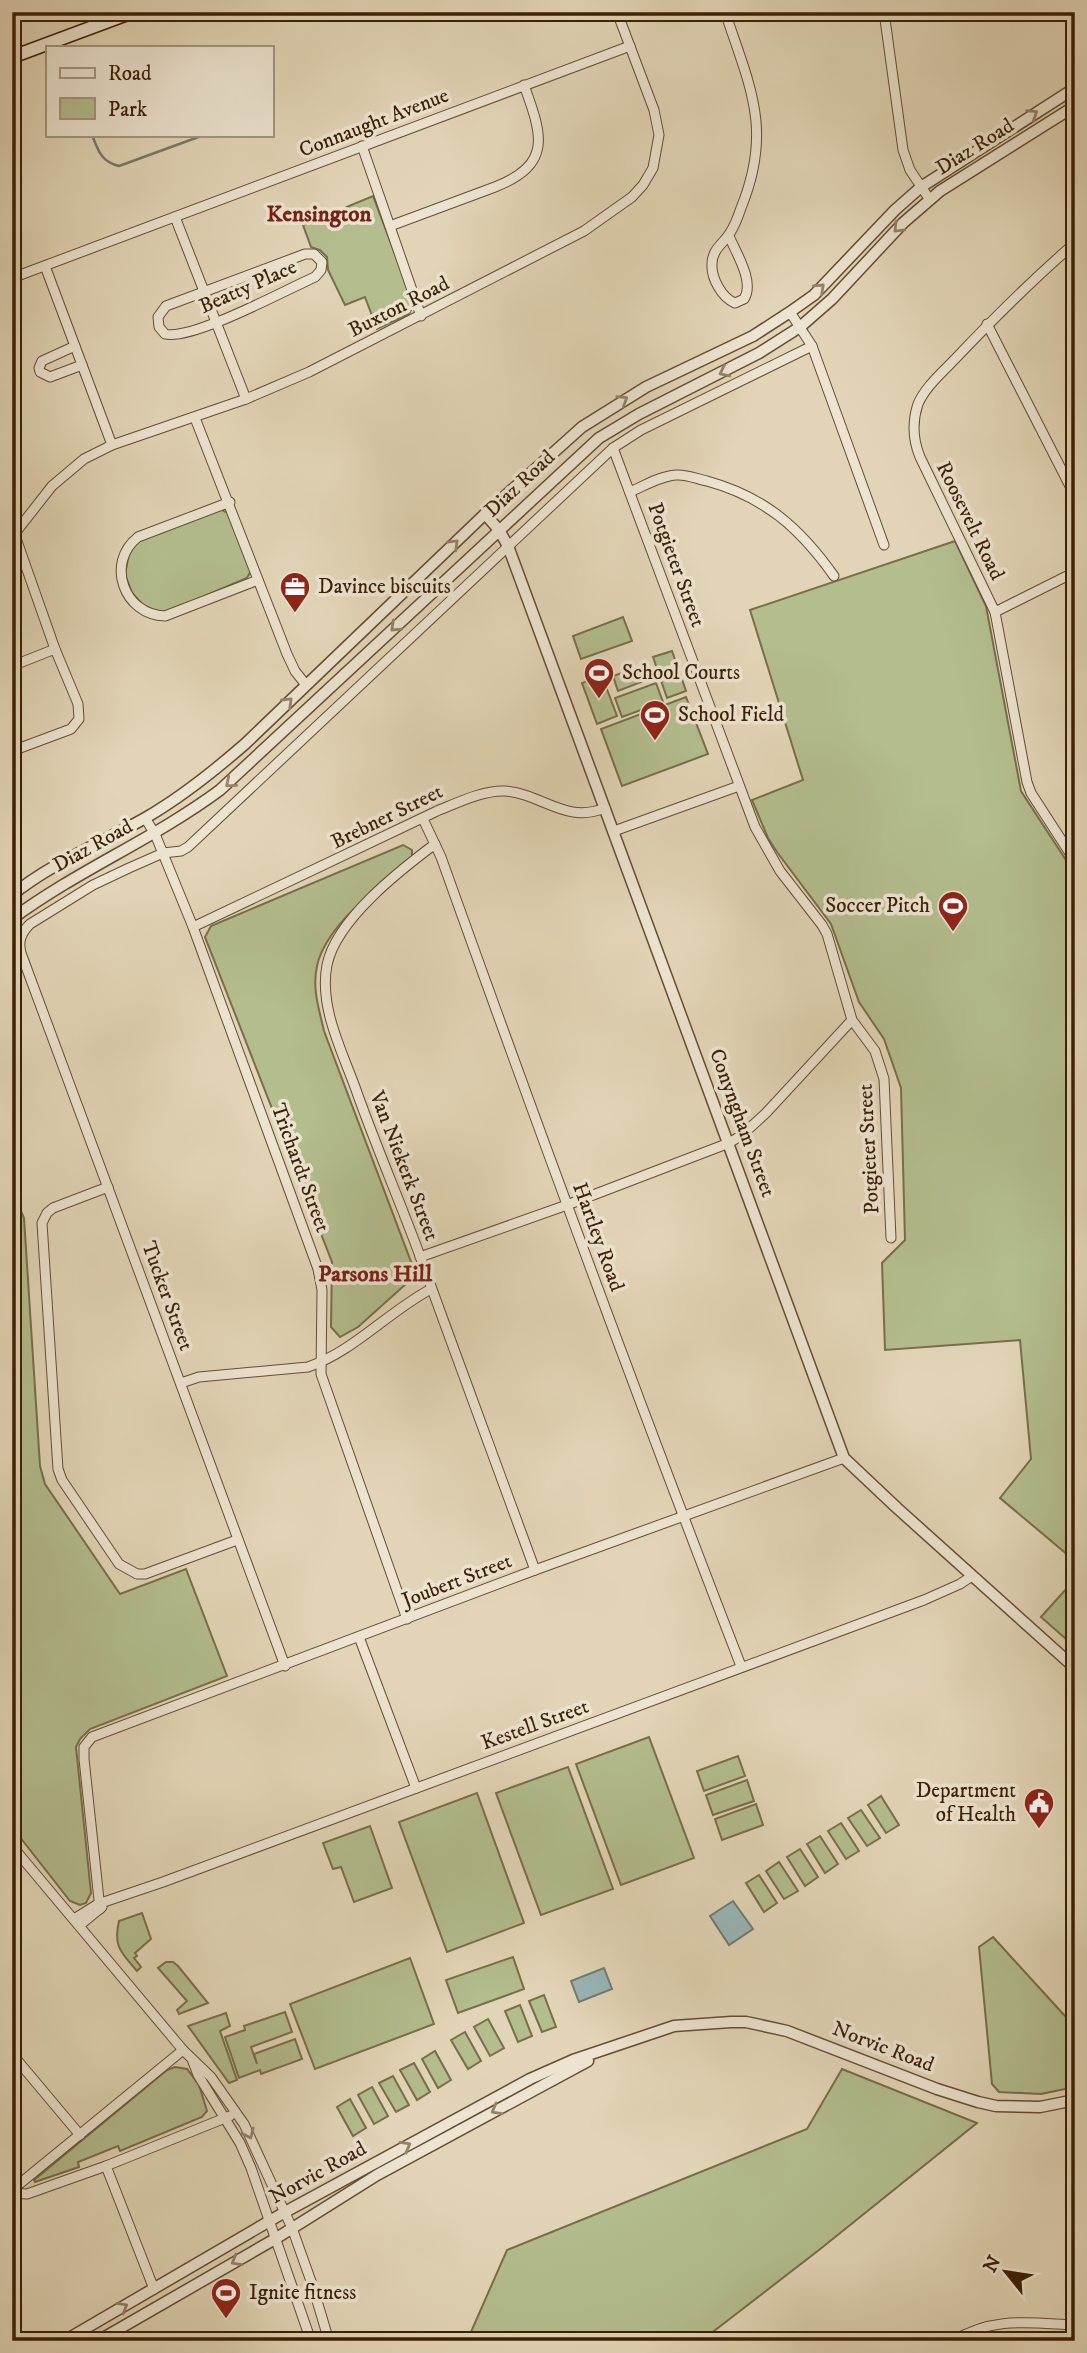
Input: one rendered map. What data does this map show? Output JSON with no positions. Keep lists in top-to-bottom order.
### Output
{
  "streets": {
    "street": [
      "Connaught Avenue",
      "Diaz Road",
      "Beatty Place",
      "Buxton Road",
      "Roosevelt Road",
      "Potgieter Street",
      "Brebner Street",
      "Conyngham Street",
      "Van Niekerk Street",
      "Trichardt Street",
      "Hartley Road",
      "Tucker Street",
      "Joubert Street",
      "Kestell Street",
      "Norvic Road"
    ]
  },
  "crossings": [
    ["Connaught Avenue", "Buxton Road"],
    ["Diaz Road", "Potgieter Street"],
    ["Diaz Road", "Conyngham Street"],
    ["Diaz Road", "Trichardt Street"],
    ["Diaz Road", "Tucker Street"],
    ["Brebner Street", "Conyngham Street"],
    ["Brebner Street", "Trichardt Street"],
    ["Brebner Street", "Hartley Road"],
    ["Conyngham Street", "Joubert Street"],
    ["Conyngham Street", "Kestell Street"],
    ["Van Niekerk Street", "Hartley Road"],
    ["Van Niekerk Street", "Joubert Street"],
    ["Trichardt Street", "Joubert Street"],
    ["Hartley Road", "Joubert Street"],
    ["Hartley Road", "Kestell Street"],
    ["Tucker Street", "Joubert Street"],
    ["Joubert Street", "Kestell Street"]
  ],
  "districts": ["Kensington", "Parsons Hill"],
  "places": {
    "office": ["Davince biscuits"],
    "sports": [
      "School Courts",
      "School Field",
      "Soccer Pitch",
      "Ignite fitness"
    ],
    "public building": ["Department of Health"]
  },
  "legend": ["Road", "Park"],
  "north": "top left"
}
